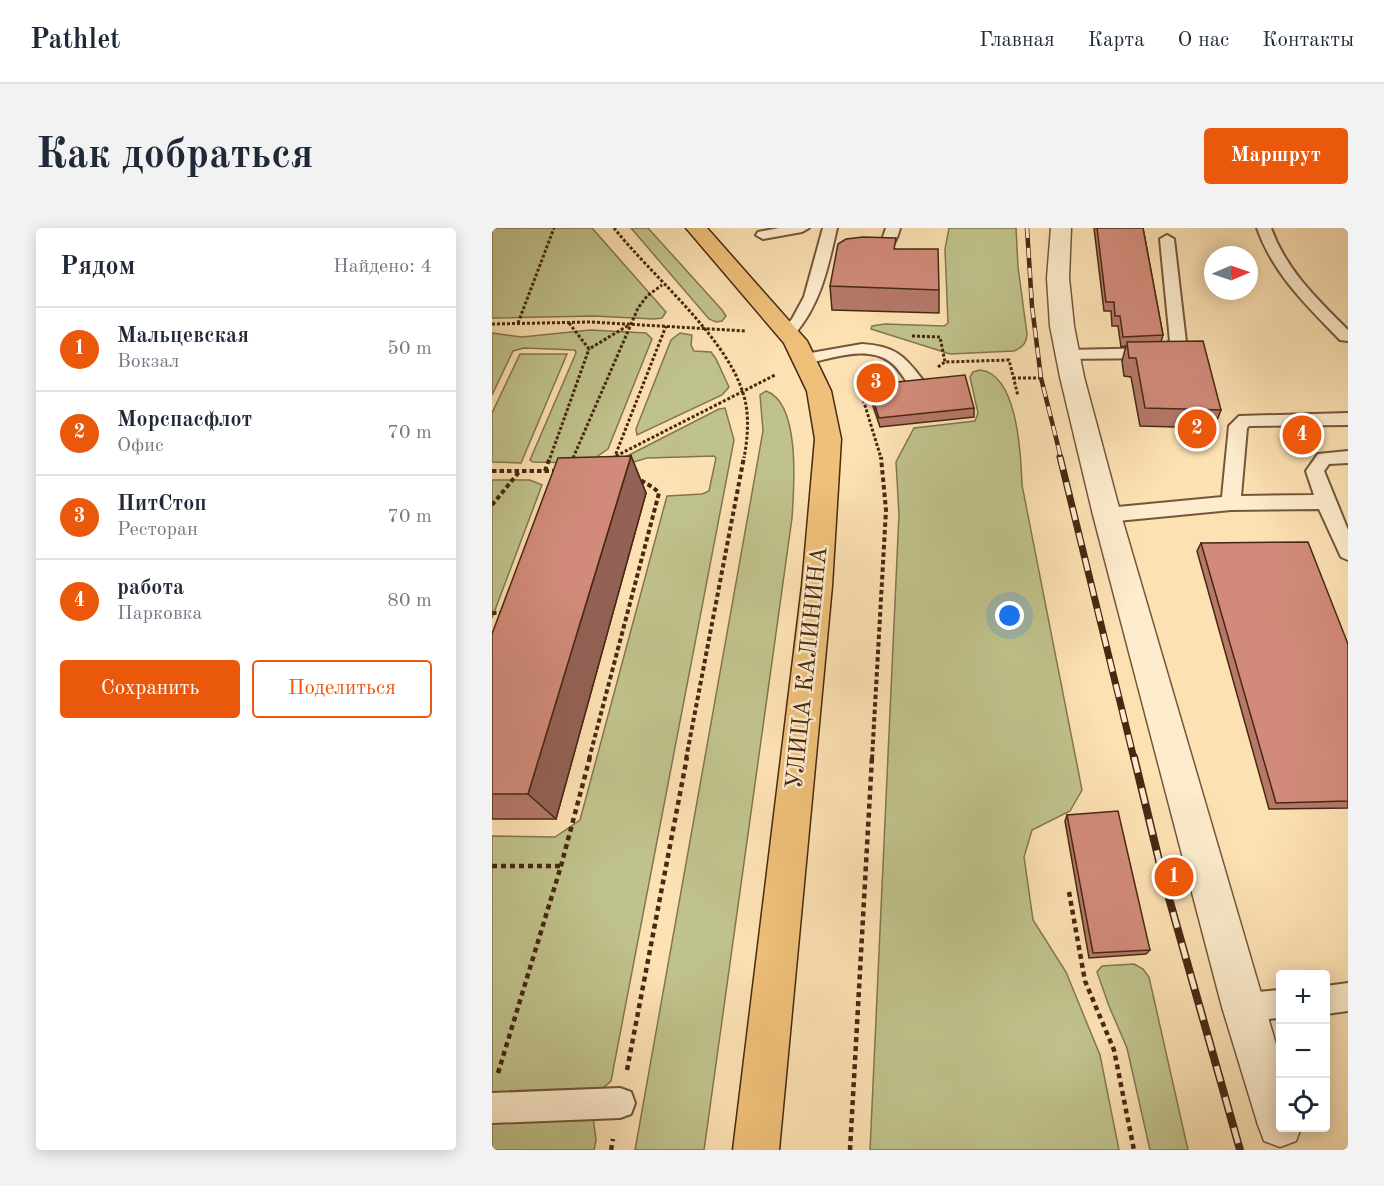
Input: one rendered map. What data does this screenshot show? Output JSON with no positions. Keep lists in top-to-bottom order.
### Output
{
  "streets": {
    "main road": ["УЛИЦА КАЛИНИНА"]
  },
  "north": "right",
  "page": {
    "header": "Pathlet",
    "nav": [
      "Главная",
      "Карта",
      "О нас",
      "Контакты"
    ],
    "buttons": [
      "Маршрут",
      ["Сохранить", "Поделиться"]
    ],
    "title": "Как добраться",
    "heading": ["Рядом", "Найдено: 4"],
    "list": [
      {
        "mark": "1",
        "name": "Мальцевская",
        "note": "Вокзал",
        "value": "50 m"
      },
      {
        "mark": "2",
        "name": "Морспасфлот",
        "note": "Офис",
        "value": "70 m"
      },
      {
        "mark": "3",
        "name": "ПитСтоп",
        "note": "Ресторан",
        "value": "70 m"
      },
      {
        "mark": "4",
        "name": "работа",
        "note": "Парковка",
        "value": "80 m"
      }
    ],
    "pins": [
      "3",
      "2",
      "4",
      "1"
    ],
    "map_buttons": ["+", "−"]
  }
}
